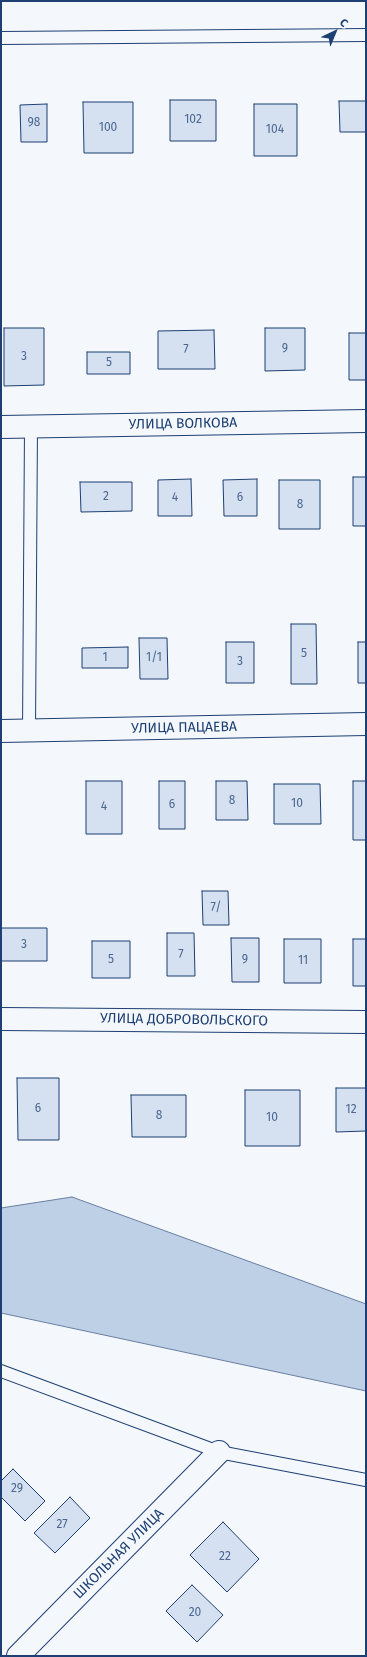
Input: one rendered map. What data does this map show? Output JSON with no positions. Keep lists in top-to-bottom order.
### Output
{
  "streets": {
    "street": [
      "УЛИЦА ВОЛКОВА",
      "УЛИЦА ПАЦАЕВА",
      "УЛИЦА ДОБРОВОЛЬСКОГО",
      "ШКОЛЬНАЯ УЛИЦА"
    ]
  },
  "house_numbers": [
    "102",
    "98",
    "100",
    "104",
    "9",
    "7",
    "3",
    "5",
    "2",
    "4",
    "6",
    "8",
    "5",
    "1",
    "1/1",
    "3",
    "8",
    "10",
    "6",
    "4",
    "7/",
    "3",
    "7",
    "5",
    "9",
    "11",
    "6",
    "12",
    "8",
    "10",
    "29",
    "27",
    "22",
    "20"
  ],
  "north": "top right"
}
